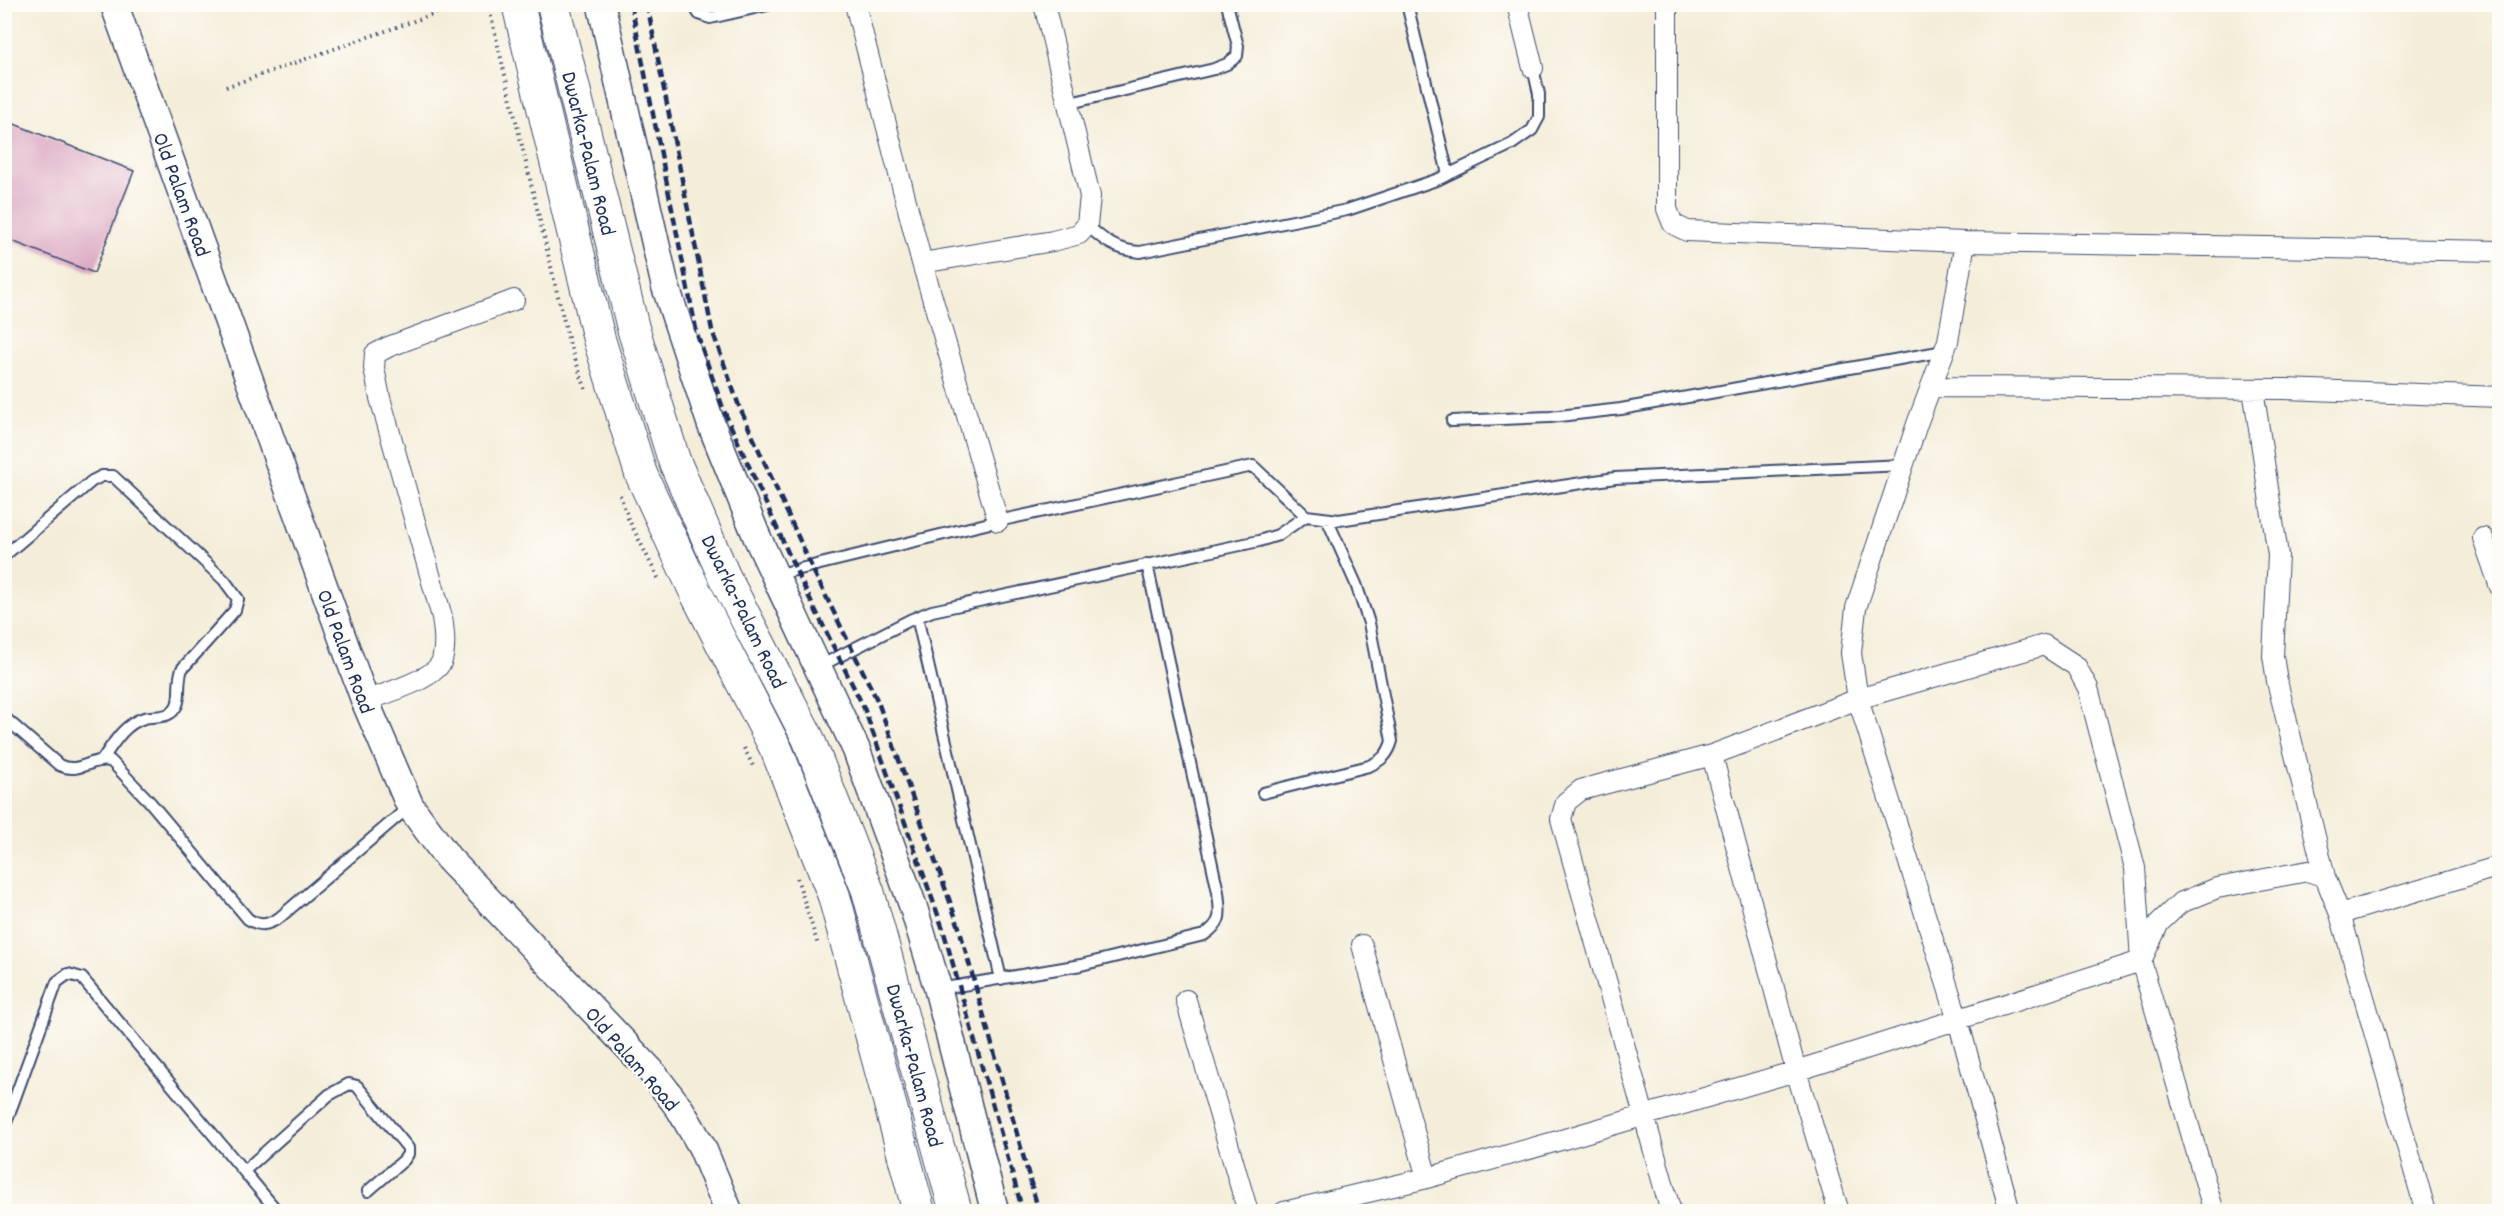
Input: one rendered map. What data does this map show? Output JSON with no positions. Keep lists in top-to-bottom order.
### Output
{
  "streets": {
    "main road": ["Dwarka-Palam Road"],
    "street": ["Old Palam Road"]
  }
}
